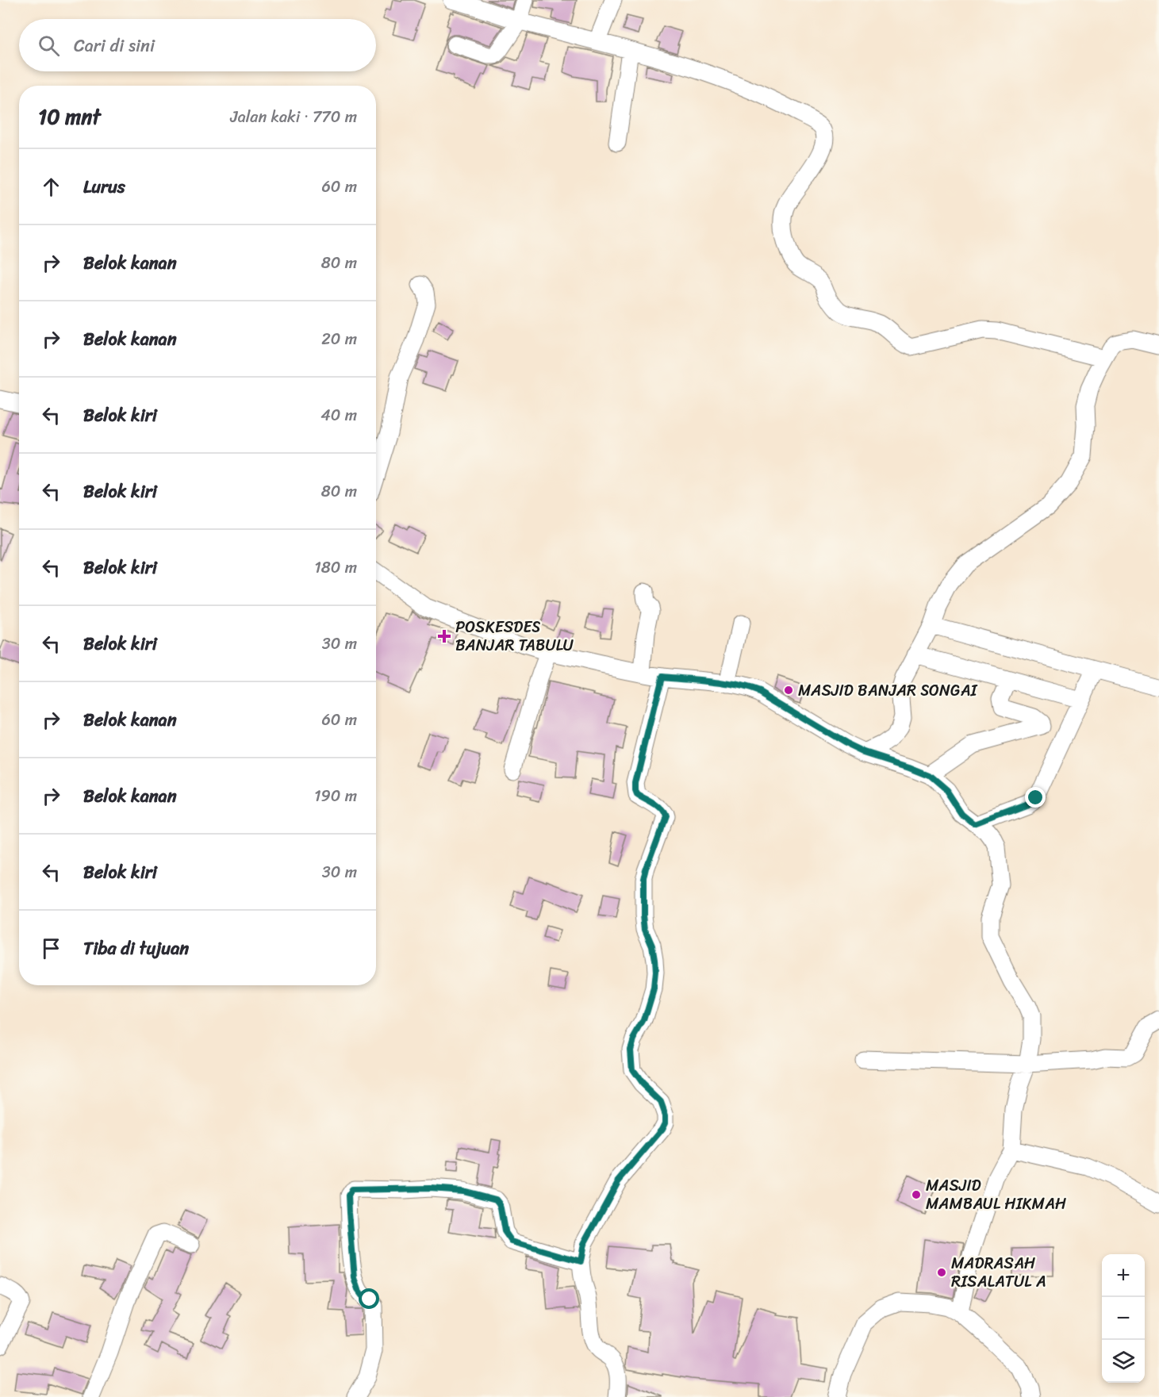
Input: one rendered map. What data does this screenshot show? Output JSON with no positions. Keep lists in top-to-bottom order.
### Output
{
  "places": {
    "health": ["POSKESDES BANJAR TABULU"],
    "other": ["MASJID BANJAR SONGAI", "MASJID MAMBAUL HIKMAH", "MADRASAH RISALATUL A"]
  },
  "page": {
    "search": "Cari di sini",
    "heading": ["10 mnt", "Jalan kaki · 770 m"],
    "list": [
      ["Lurus", "60 m"],
      ["Belok kanan", "80 m"],
      ["Belok kanan", "20 m"],
      ["Belok kiri", "40 m"],
      ["Belok kiri", "80 m"],
      ["Belok kiri", "180 m"],
      ["Belok kiri", "30 m"],
      ["Belok kanan", "60 m"],
      ["Belok kanan", "190 m"],
      ["Belok kiri", "30 m"],
      "Tiba di tujuan"
    ],
    "map_buttons": ["+", "−"]
  }
}
